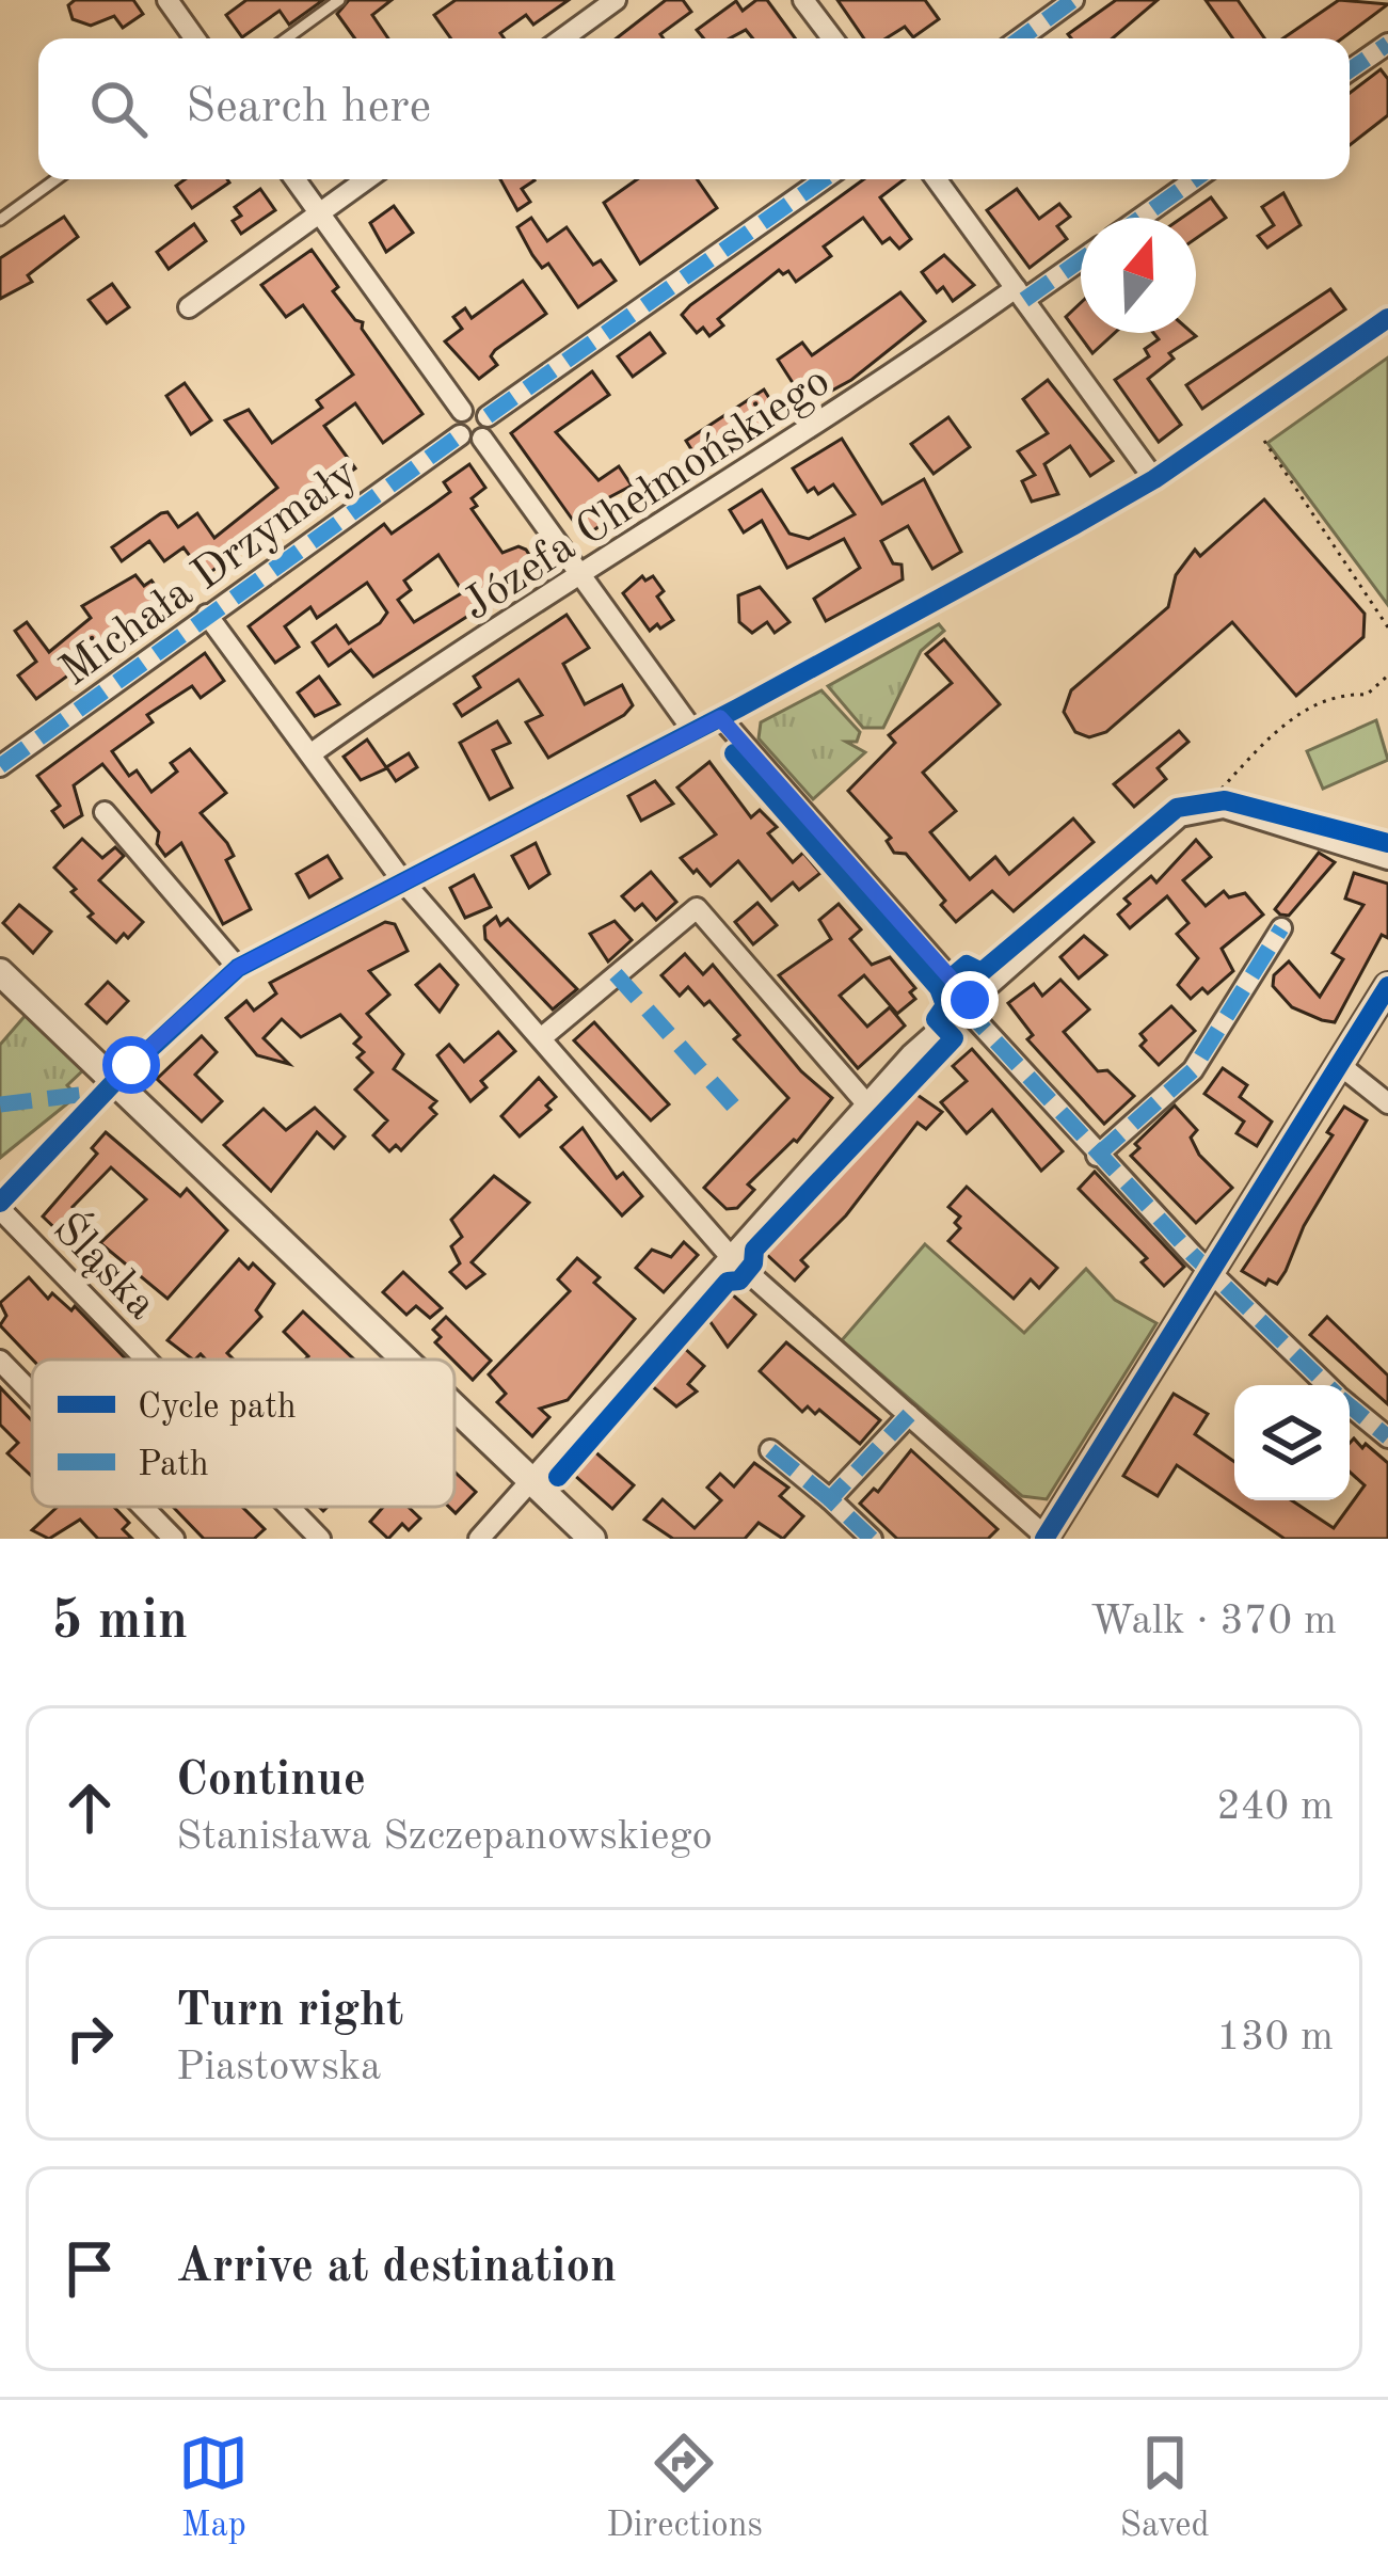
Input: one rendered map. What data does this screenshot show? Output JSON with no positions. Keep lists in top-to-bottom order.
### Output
{
  "streets": {
    "street": ["Józefa Chełmońskiego", "Michała Drzymały", "Śląska"]
  },
  "legend": ["Cycle path", "Path"],
  "north": "top",
  "page": {
    "search": "Search here",
    "heading": ["5 min", "Walk · 370 m"],
    "list": [
      ["Continue", "Stanisława Szczepanowskiego", "240 m"],
      ["Turn right", "Piastowska", "130 m"],
      "Arrive at destination"
    ],
    "nav": ["Map", "Directions", "Saved"]
  }
}
